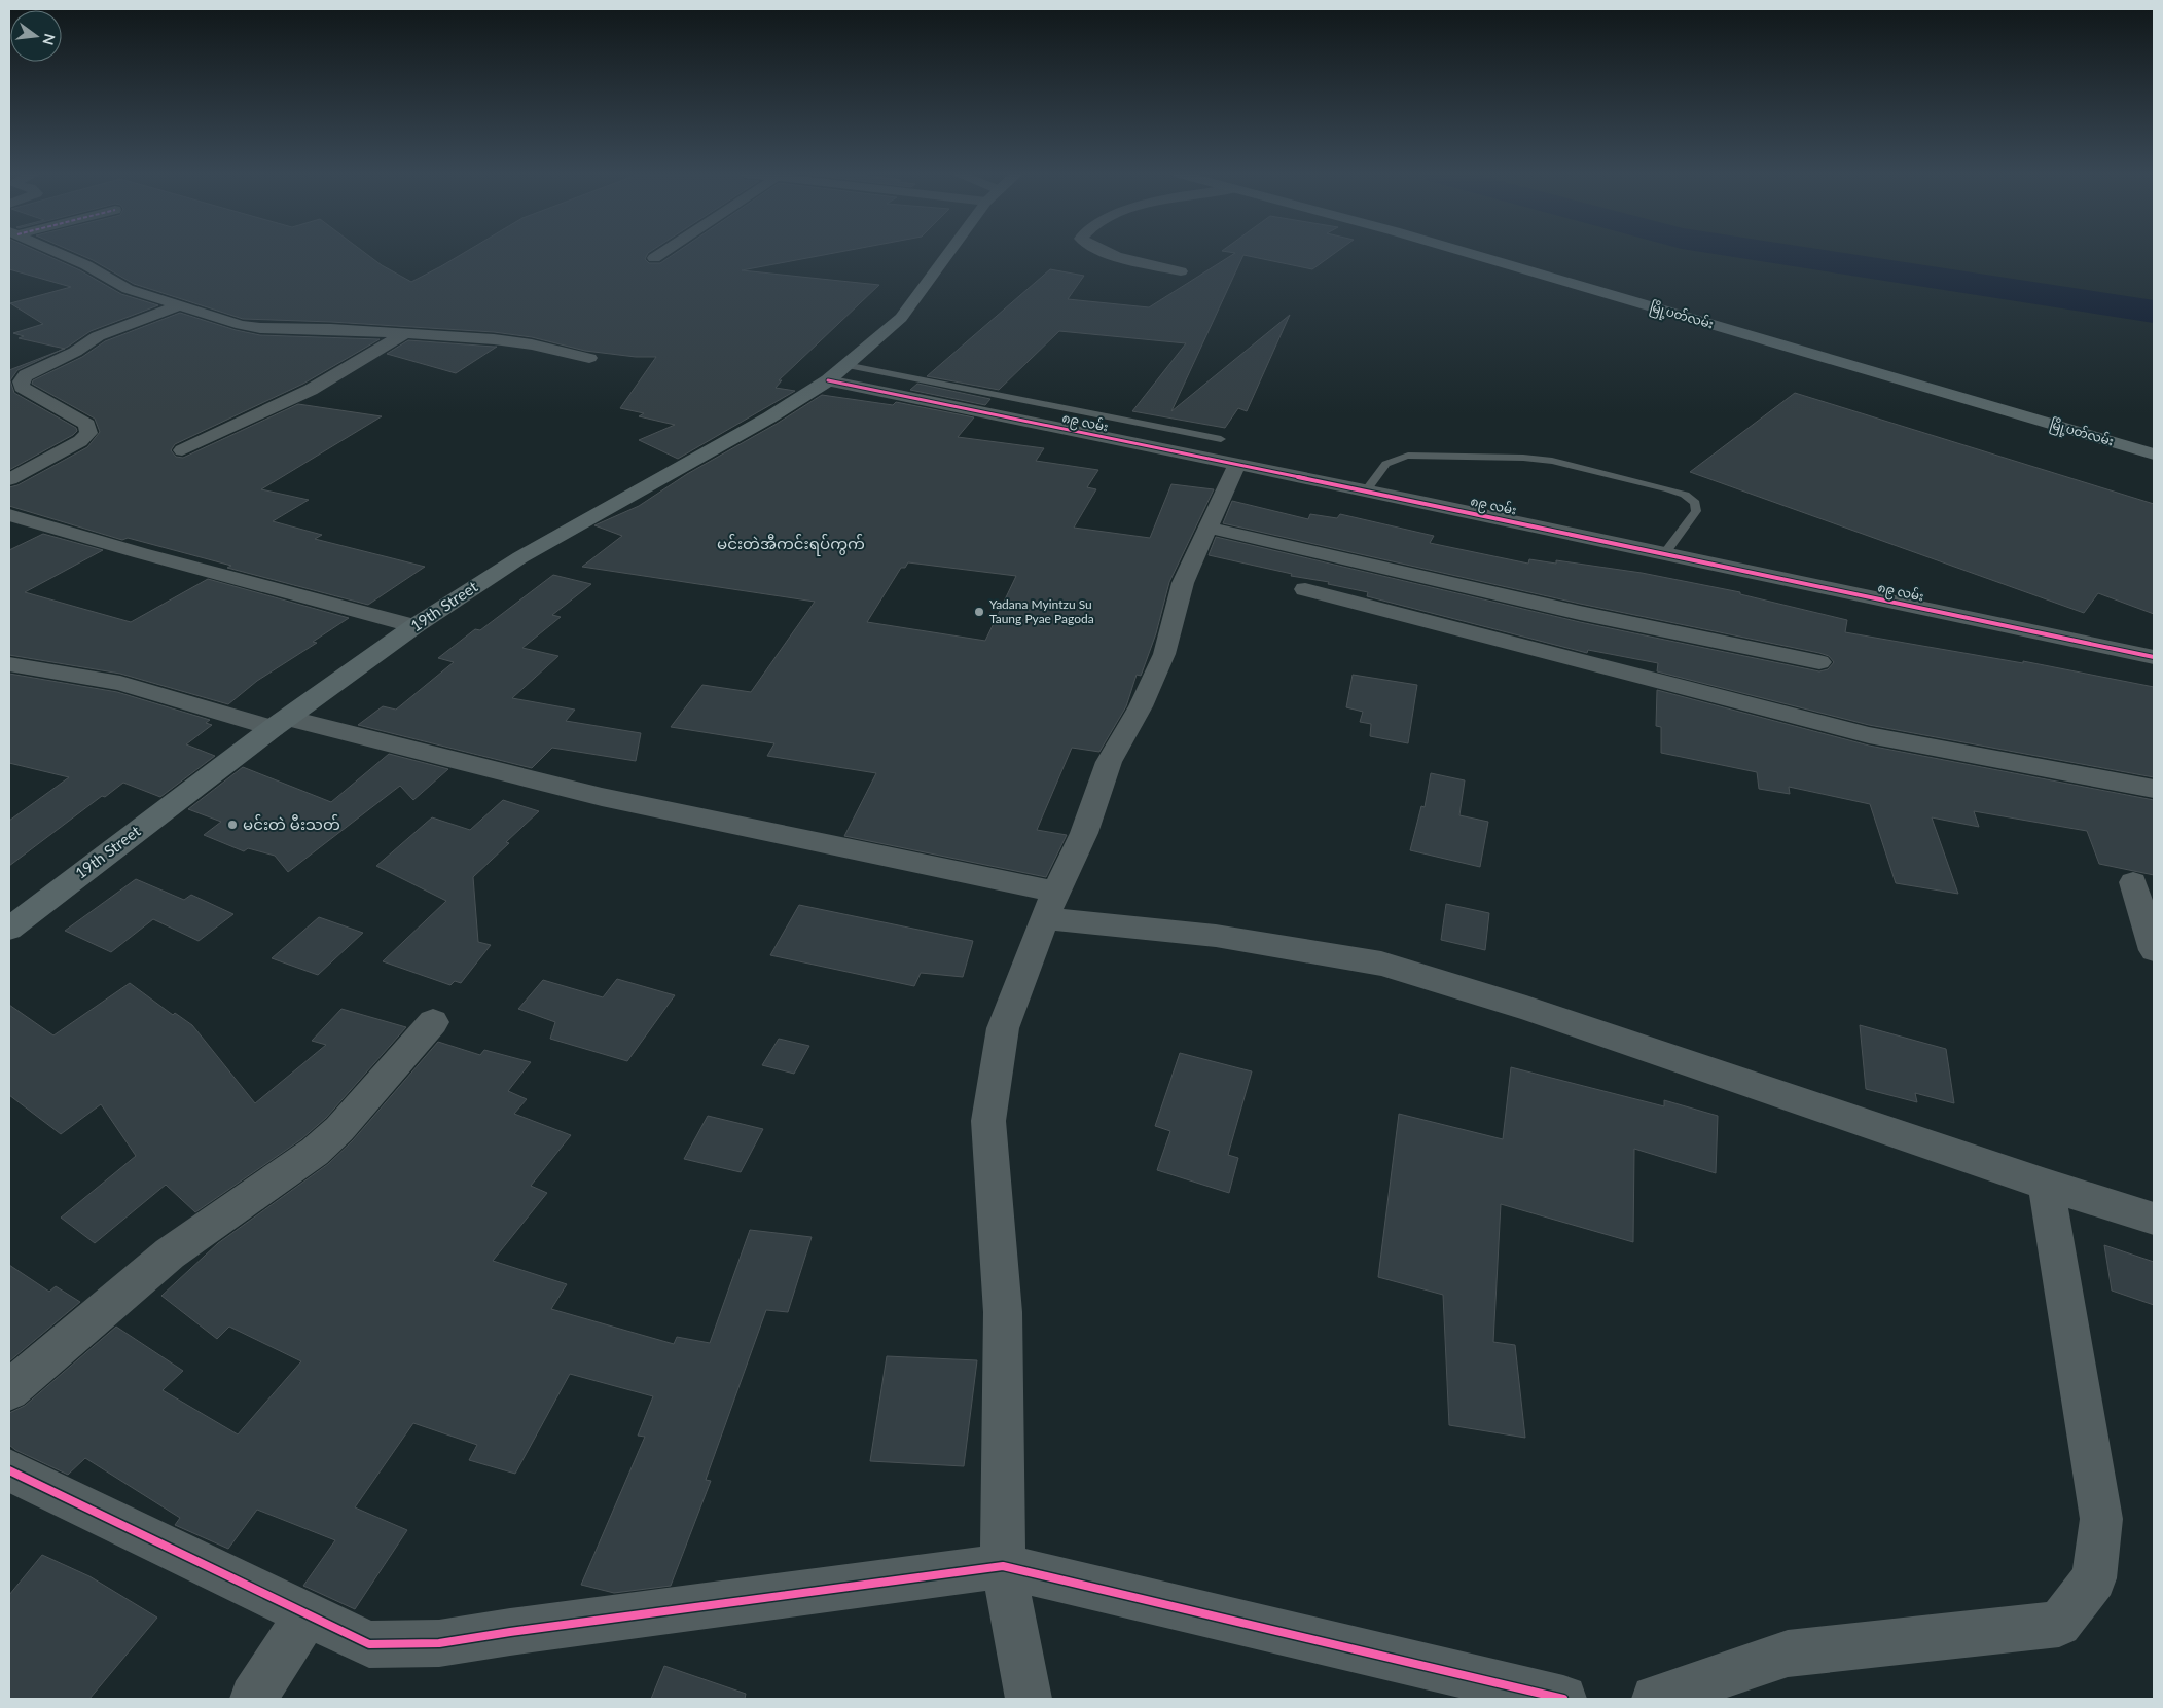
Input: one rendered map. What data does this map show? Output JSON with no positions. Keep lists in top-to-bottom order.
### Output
{
  "streets": {
    "street": ["မြို့ပတ်လမ်း", "၈၉ လမ်း", "19th Street"]
  },
  "crossings": [
    ["၈၉ လမ်း", "19th Street"]
  ],
  "districts": ["မင်းတဲအီကင်းရပ်ကွက်"],
  "places": ["Yadana Myintzu Su Taung Pyae Pagoda", "မင်းတဲ မီးသတ်"],
  "north": "right"
}
